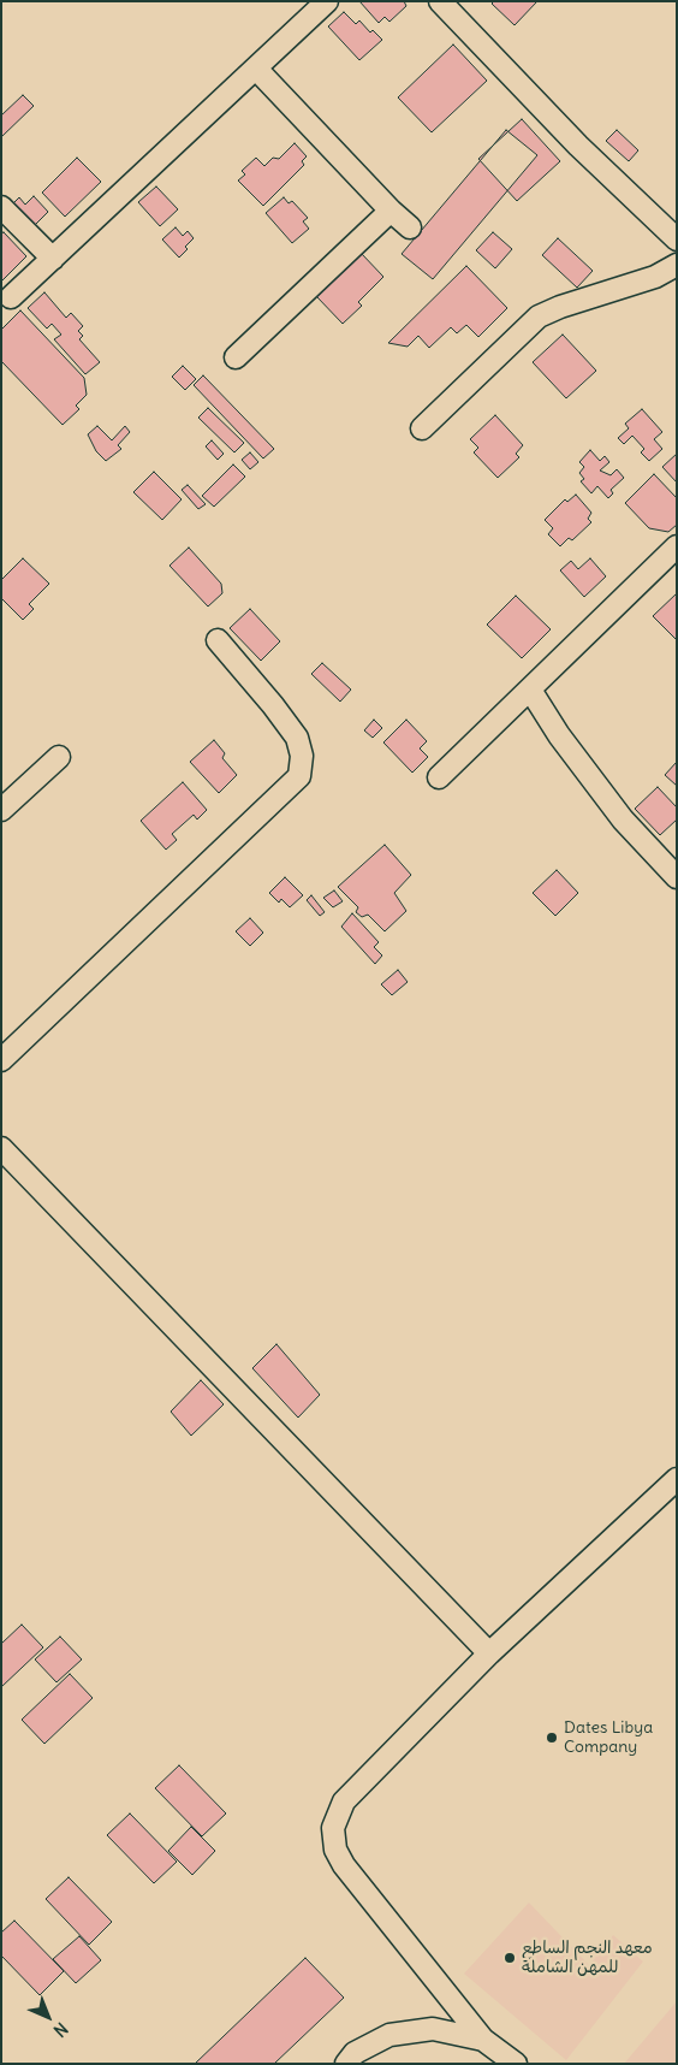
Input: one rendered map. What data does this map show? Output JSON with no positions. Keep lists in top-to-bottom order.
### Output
{
  "places": ["Dates Libya Company", "معهد النجم الساطع للمهن الشاملة"],
  "north": "bottom right"
}
